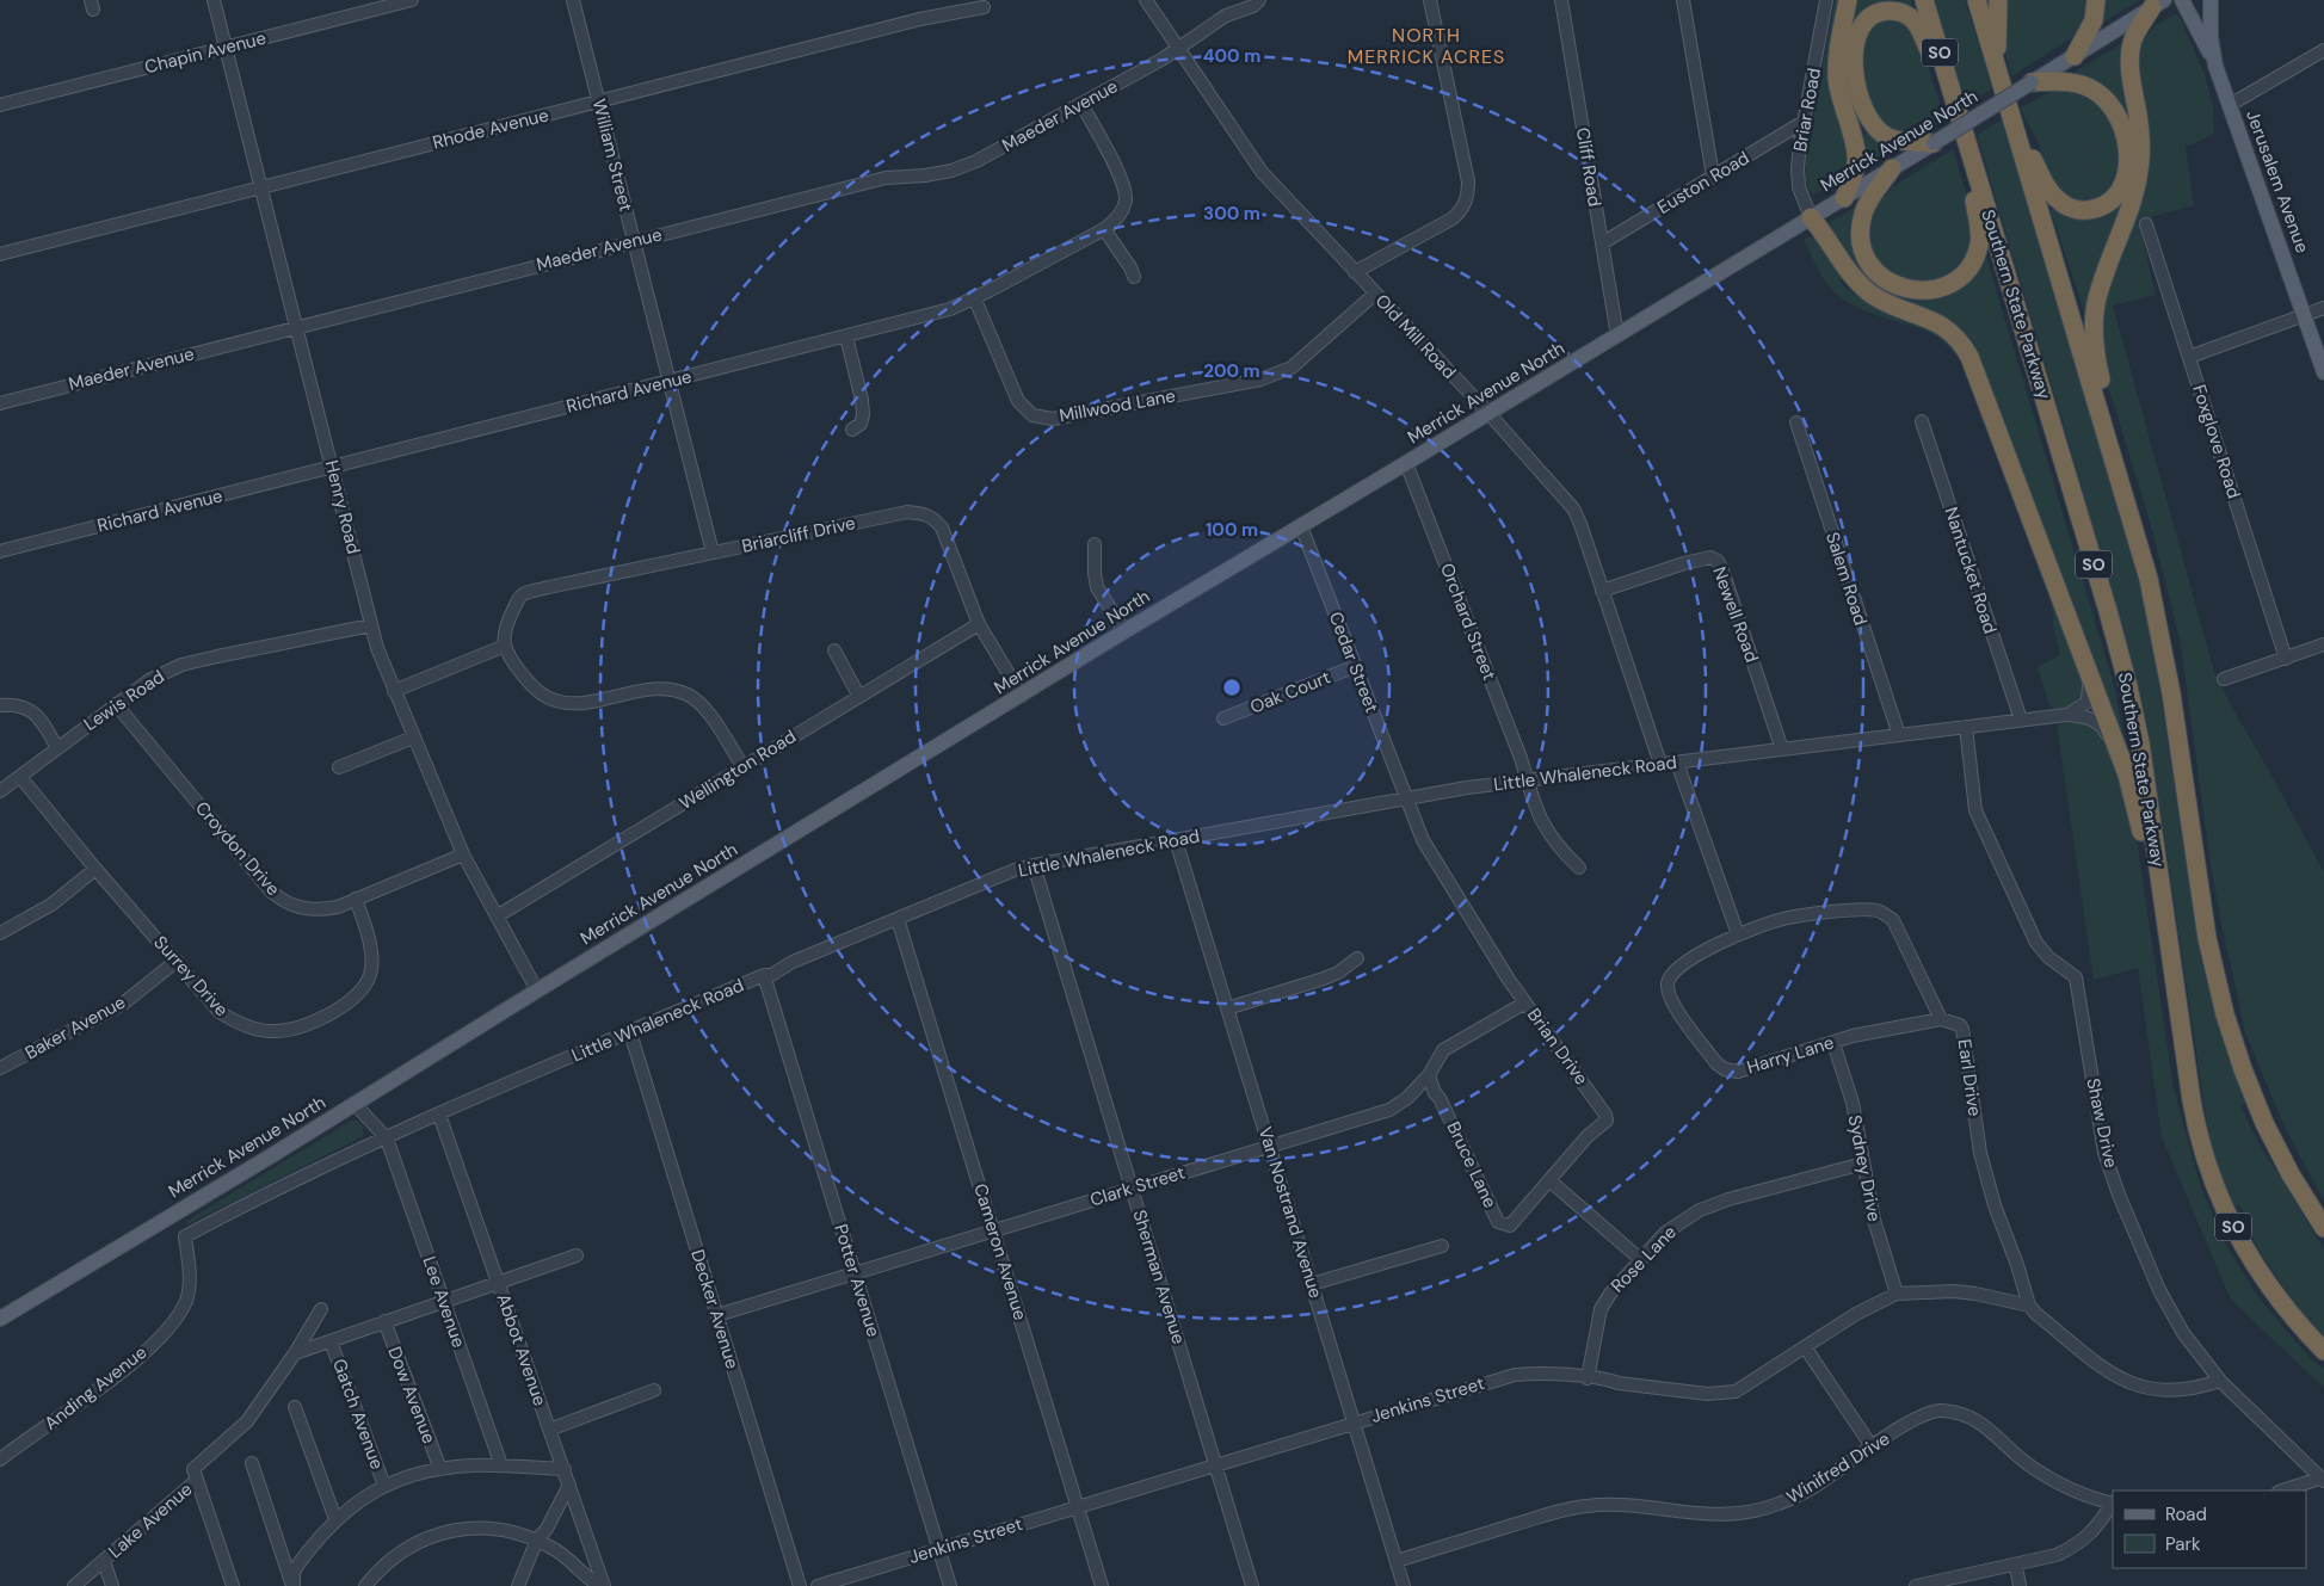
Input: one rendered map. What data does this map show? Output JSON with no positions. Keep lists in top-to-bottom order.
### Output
{
  "streets": {
    "highway": ["SO", "Southern State Parkway"],
    "main road": ["Merrick Avenue North", "Jerusalem Avenue"],
    "street": [
      "Chapin Avenue",
      "Briar Road",
      "Maeder Avenue",
      "Rhode Avenue",
      "William Street",
      "Cliff Road",
      "Euston Road",
      "Old Mill Road",
      "Richard Avenue",
      "Millwood Lane",
      "Foxglove Road",
      "Henry Road",
      "Briarcliff Drive",
      "Nantucket Road",
      "Salem Road",
      "Newell Road",
      "Orchard Street",
      "Cedar Street",
      "Oak Court",
      "Lewis Road",
      "Wellington Road",
      "Little Whaleneck Road",
      "Croydon Drive",
      "Surrey Drive",
      "Baker Avenue",
      "Brian Drive",
      "Harry Lane",
      "Earl Drive",
      "Shaw Drive",
      "Bruce Lane",
      "Sydney Drive",
      "Clark Street",
      "Van Nostrand Avenue",
      "Cameron Avenue",
      "Rose Lane",
      "Sherman Avenue",
      "Potter Avenue",
      "Lee Avenue",
      "Decker Avenue",
      "Abbot Avenue",
      "Anding Avenue",
      "Dow Avenue",
      "Jenkins Street",
      "Gatch Avenue",
      "Winifred Drive",
      "Lake Avenue"
    ]
  },
  "crossings": [
    ["Chapin Avenue", "Henry Road"],
    ["Briar Road", "Merrick Avenue North"],
    ["Briar Road", "Euston Road"],
    ["Maeder Avenue", "William Street"],
    ["Maeder Avenue", "Old Mill Road"],
    ["Maeder Avenue", "Richard Avenue"],
    ["Maeder Avenue", "Henry Road"],
    ["Rhode Avenue", "William Street"],
    ["Rhode Avenue", "Henry Road"],
    ["Merrick Avenue North", "Cliff Road"],
    ["Merrick Avenue North", "Old Mill Road"],
    ["Merrick Avenue North", "Henry Road"],
    ["Merrick Avenue North", "Briarcliff Drive"],
    ["Merrick Avenue North", "Orchard Street"],
    ["Merrick Avenue North", "Cedar Street"],
    ["William Street", "Richard Avenue"],
    ["William Street", "Briarcliff Drive"],
    ["Cliff Road", "Euston Road"],
    ["Old Mill Road", "Millwood Lane"],
    ["Old Mill Road", "Newell Road"],
    ["Old Mill Road", "Little Whaleneck Road"],
    ["Richard Avenue", "Millwood Lane"],
    ["Richard Avenue", "Henry Road"],
    ["Henry Road", "Lewis Road"],
    ["Henry Road", "Wellington Road"],
    ["Henry Road", "Croydon Drive"],
    ["Briarcliff Drive", "Wellington Road"],
    ["Nantucket Road", "Little Whaleneck Road"],
    ["Salem Road", "Little Whaleneck Road"],
    ["Newell Road", "Little Whaleneck Road"],
    ["Orchard Street", "Little Whaleneck Road"],
    ["Cedar Street", "Oak Court"],
    ["Cedar Street", "Little Whaleneck Road"],
    ["Cedar Street", "Brian Drive"],
    ["Lewis Road", "Croydon Drive"],
    ["Lewis Road", "Surrey Drive"],
    ["Little Whaleneck Road", "Brian Drive"],
    ["Little Whaleneck Road", "Shaw Drive"],
    ["Little Whaleneck Road", "Van Nostrand Avenue"],
    ["Little Whaleneck Road", "Cameron Avenue"],
    ["Little Whaleneck Road", "Sherman Avenue"],
    ["Little Whaleneck Road", "Potter Avenue"],
    ["Little Whaleneck Road", "Lee Avenue"],
    ["Little Whaleneck Road", "Decker Avenue"],
    ["Little Whaleneck Road", "Abbot Avenue"],
    ["Little Whaleneck Road", "Anding Avenue"],
    ["Croydon Drive", "Surrey Drive"],
    ["Surrey Drive", "Baker Avenue"],
    ["Brian Drive", "Bruce Lane"],
    ["Brian Drive", "Clark Street"],
    ["Harry Lane", "Earl Drive"],
    ["Harry Lane", "Sydney Drive"],
    ["Earl Drive", "Shaw Drive"],
    ["Earl Drive", "Jenkins Street"],
    ["Bruce Lane", "Clark Street"],
    ["Sydney Drive", "Rose Lane"],
    ["Sydney Drive", "Jenkins Street"],
    ["Clark Street", "Van Nostrand Avenue"],
    ["Clark Street", "Cameron Avenue"],
    ["Clark Street", "Sherman Avenue"],
    ["Clark Street", "Potter Avenue"],
    ["Clark Street", "Decker Avenue"],
    ["Van Nostrand Avenue", "Jenkins Street"],
    ["Van Nostrand Avenue", "Winifred Drive"],
    ["Cameron Avenue", "Jenkins Street"],
    ["Rose Lane", "Jenkins Street"],
    ["Sherman Avenue", "Jenkins Street"],
    ["Potter Avenue", "Jenkins Street"]
  ],
  "districts": ["NORTH MERRICK ACRES"],
  "legend": ["Road", "Park"],
  "rings": [
    "400 m",
    "300 m",
    "200 m",
    "100 m"
  ]
}
